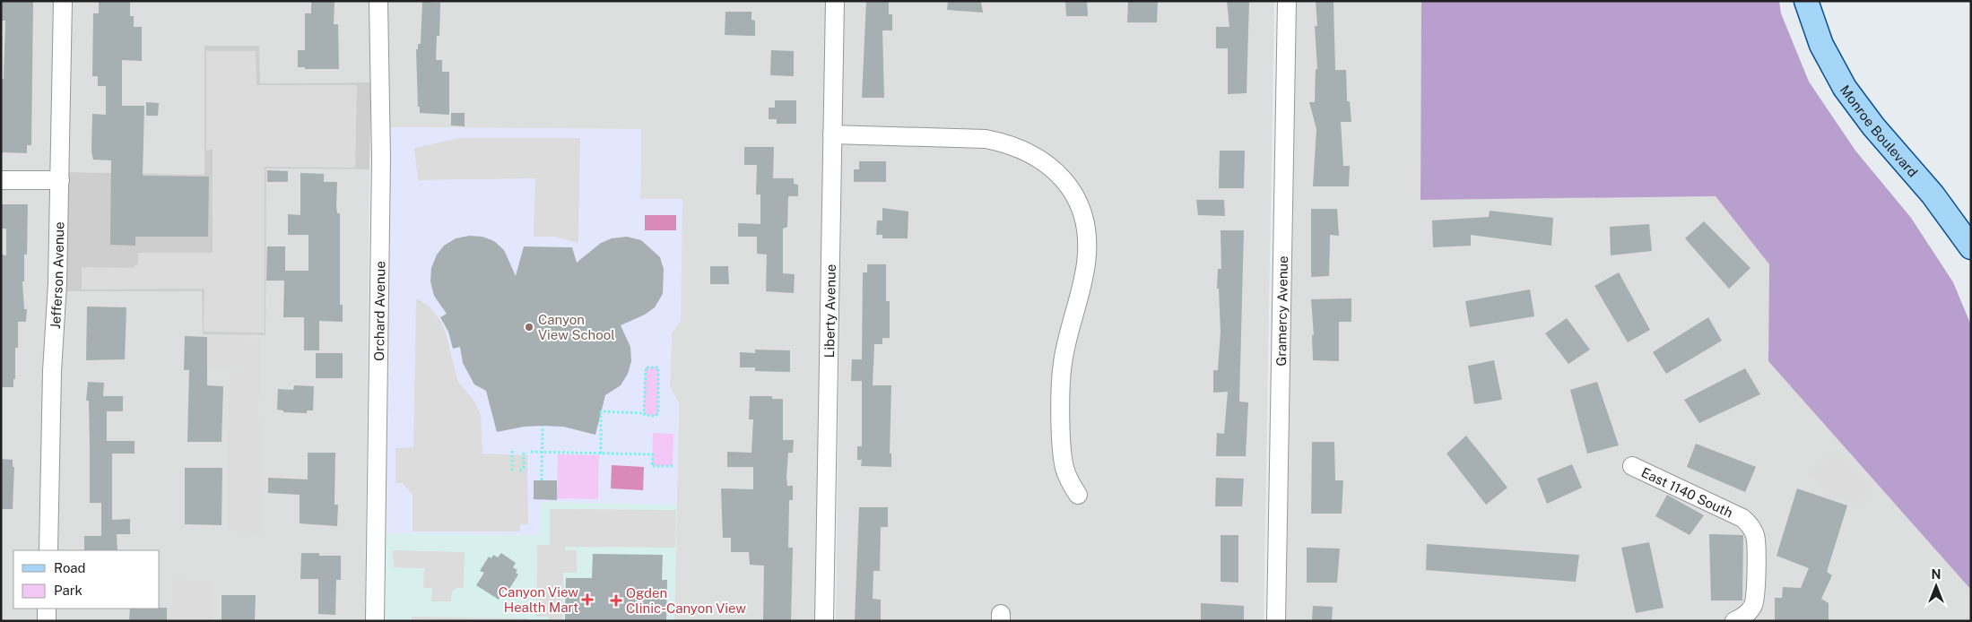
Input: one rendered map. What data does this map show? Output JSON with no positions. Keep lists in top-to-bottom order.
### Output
{
  "streets": {
    "main road": ["Monroe Boulevard"],
    "street": [
      "Jefferson Avenue",
      "Orchard Avenue",
      "Liberty Avenue",
      "Gramercy Avenue",
      "East 1140 South"
    ]
  },
  "places": {
    "other": ["Canyon View School"],
    "health": ["Canyon View Health Mart", "Ogden Clinic-Canyon View"]
  },
  "legend": ["Road", "Park"],
  "north": "top"
}
